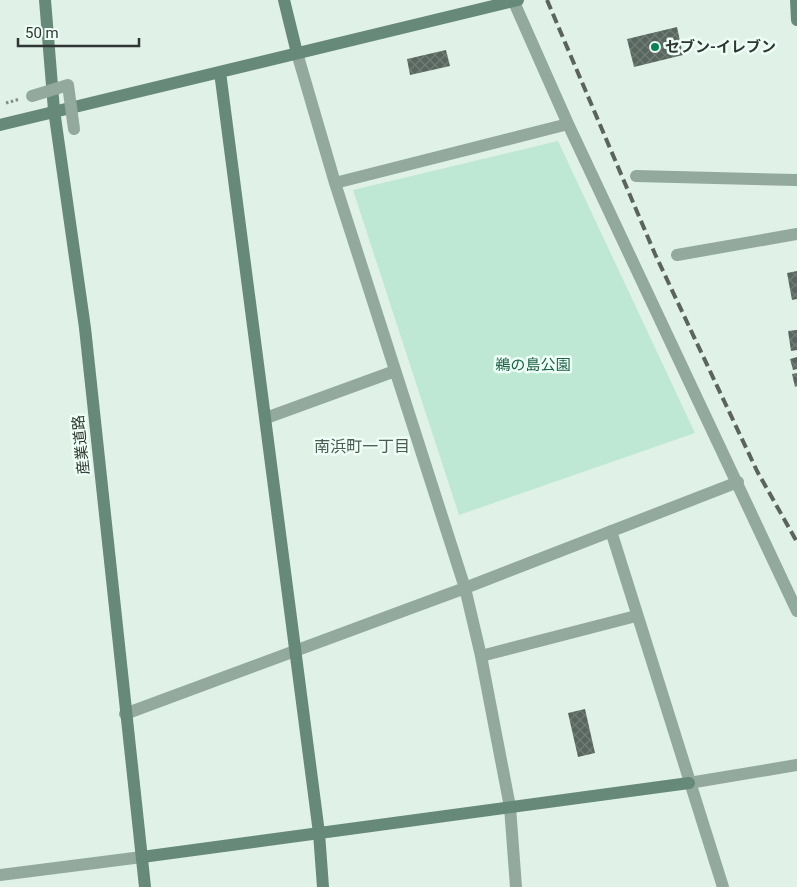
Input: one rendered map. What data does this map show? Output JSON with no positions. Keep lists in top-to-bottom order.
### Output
{
  "streets": {
    "street": ["産業道路"]
  },
  "districts": ["南浜町一丁目"],
  "parks": ["鵜の島公園"],
  "places": ["セブン-イレブン"],
  "scale_bar": "50 m"
}
